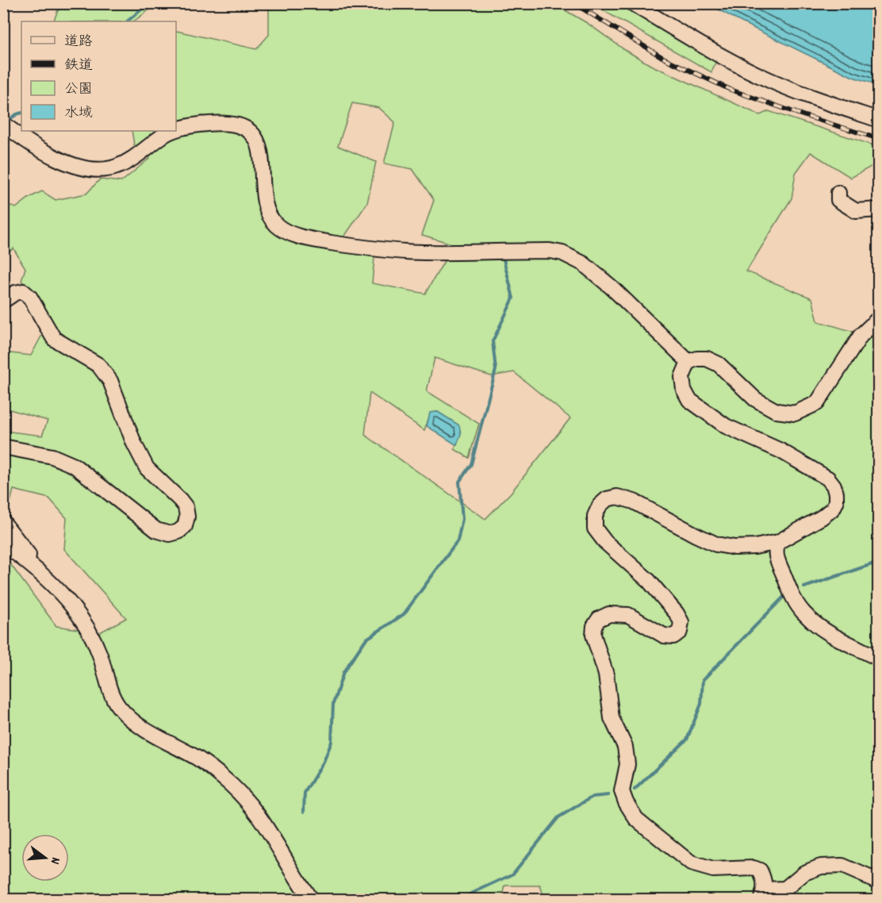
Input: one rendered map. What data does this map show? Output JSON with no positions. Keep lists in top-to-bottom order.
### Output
{
  "legend": [
    "道路",
    "鉄道",
    "公園",
    "水域"
  ],
  "north": "right"
}
